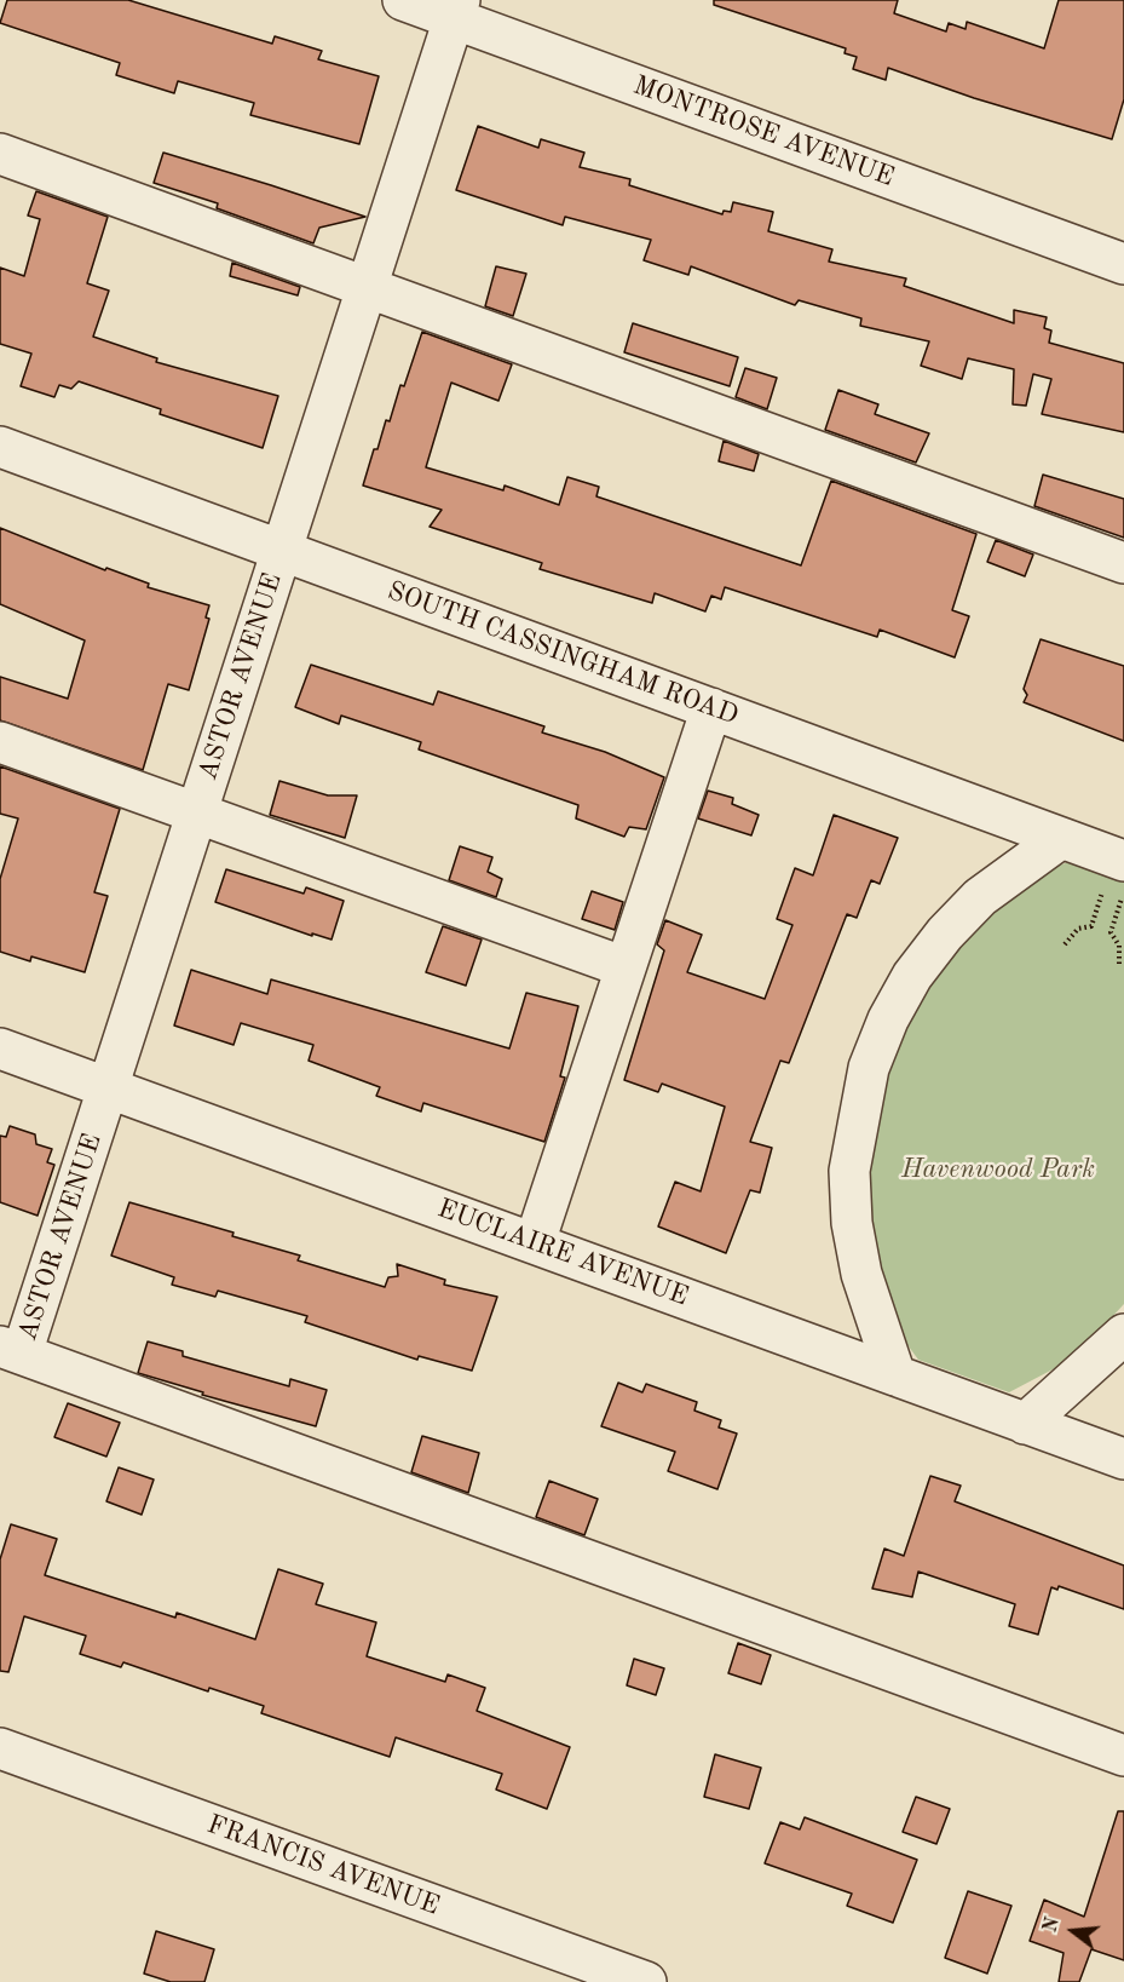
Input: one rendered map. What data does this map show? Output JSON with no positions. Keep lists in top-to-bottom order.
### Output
{
  "streets": {
    "street": [
      "MONTROSE AVENUE",
      "SOUTH CASSINGHAM ROAD",
      "ASTOR AVENUE",
      "EUCLAIRE AVENUE",
      "FRANCIS AVENUE"
    ]
  },
  "crossings": [
    ["MONTROSE AVENUE", "ASTOR AVENUE"],
    ["SOUTH CASSINGHAM ROAD", "ASTOR AVENUE"],
    ["ASTOR AVENUE", "EUCLAIRE AVENUE"]
  ],
  "parks": ["Havenwood Park"],
  "north": "left"
}
